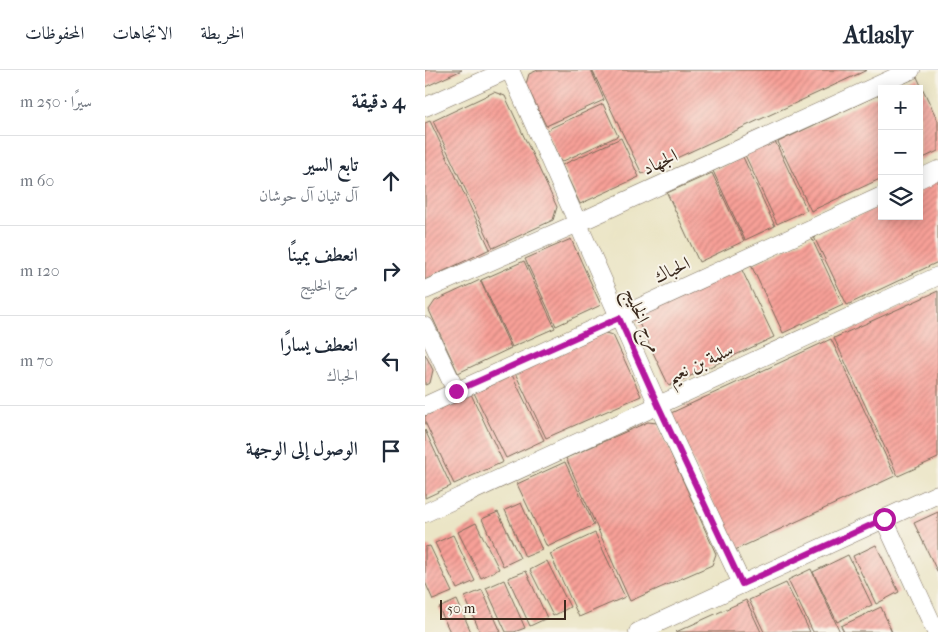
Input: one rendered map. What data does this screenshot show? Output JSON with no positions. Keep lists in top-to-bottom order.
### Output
{
  "streets": {
    "street": [
      "الجهاد",
      "الحباك",
      "مرج الخليج",
      "سلمة بن نعيم"
    ]
  },
  "crossings": [
    ["الجهاد", "مرج الخليج"],
    ["الحباك", "مرج الخليج"],
    ["مرج الخليج", "سلمة بن نعيم"]
  ],
  "scale_bar": "50 m",
  "page": {
    "header": "Atlasly",
    "nav": ["الخريطة", "الاتجاهات", "المحفوظات"],
    "heading": ["4 دقيقة", "سيرًا · 250 m"],
    "map_buttons": ["+", "−"],
    "list": [
      ["تابع السير", "آل ثنيان آل حوشان", "60 m"],
      ["انعطف يمينًا", "مرج الخليج", "120 m"],
      ["انعطف يسارًا", "الحباك", "70 m"],
      "الوصول إلى الوجهة"
    ],
    "scale": "50 m"
  }
}
